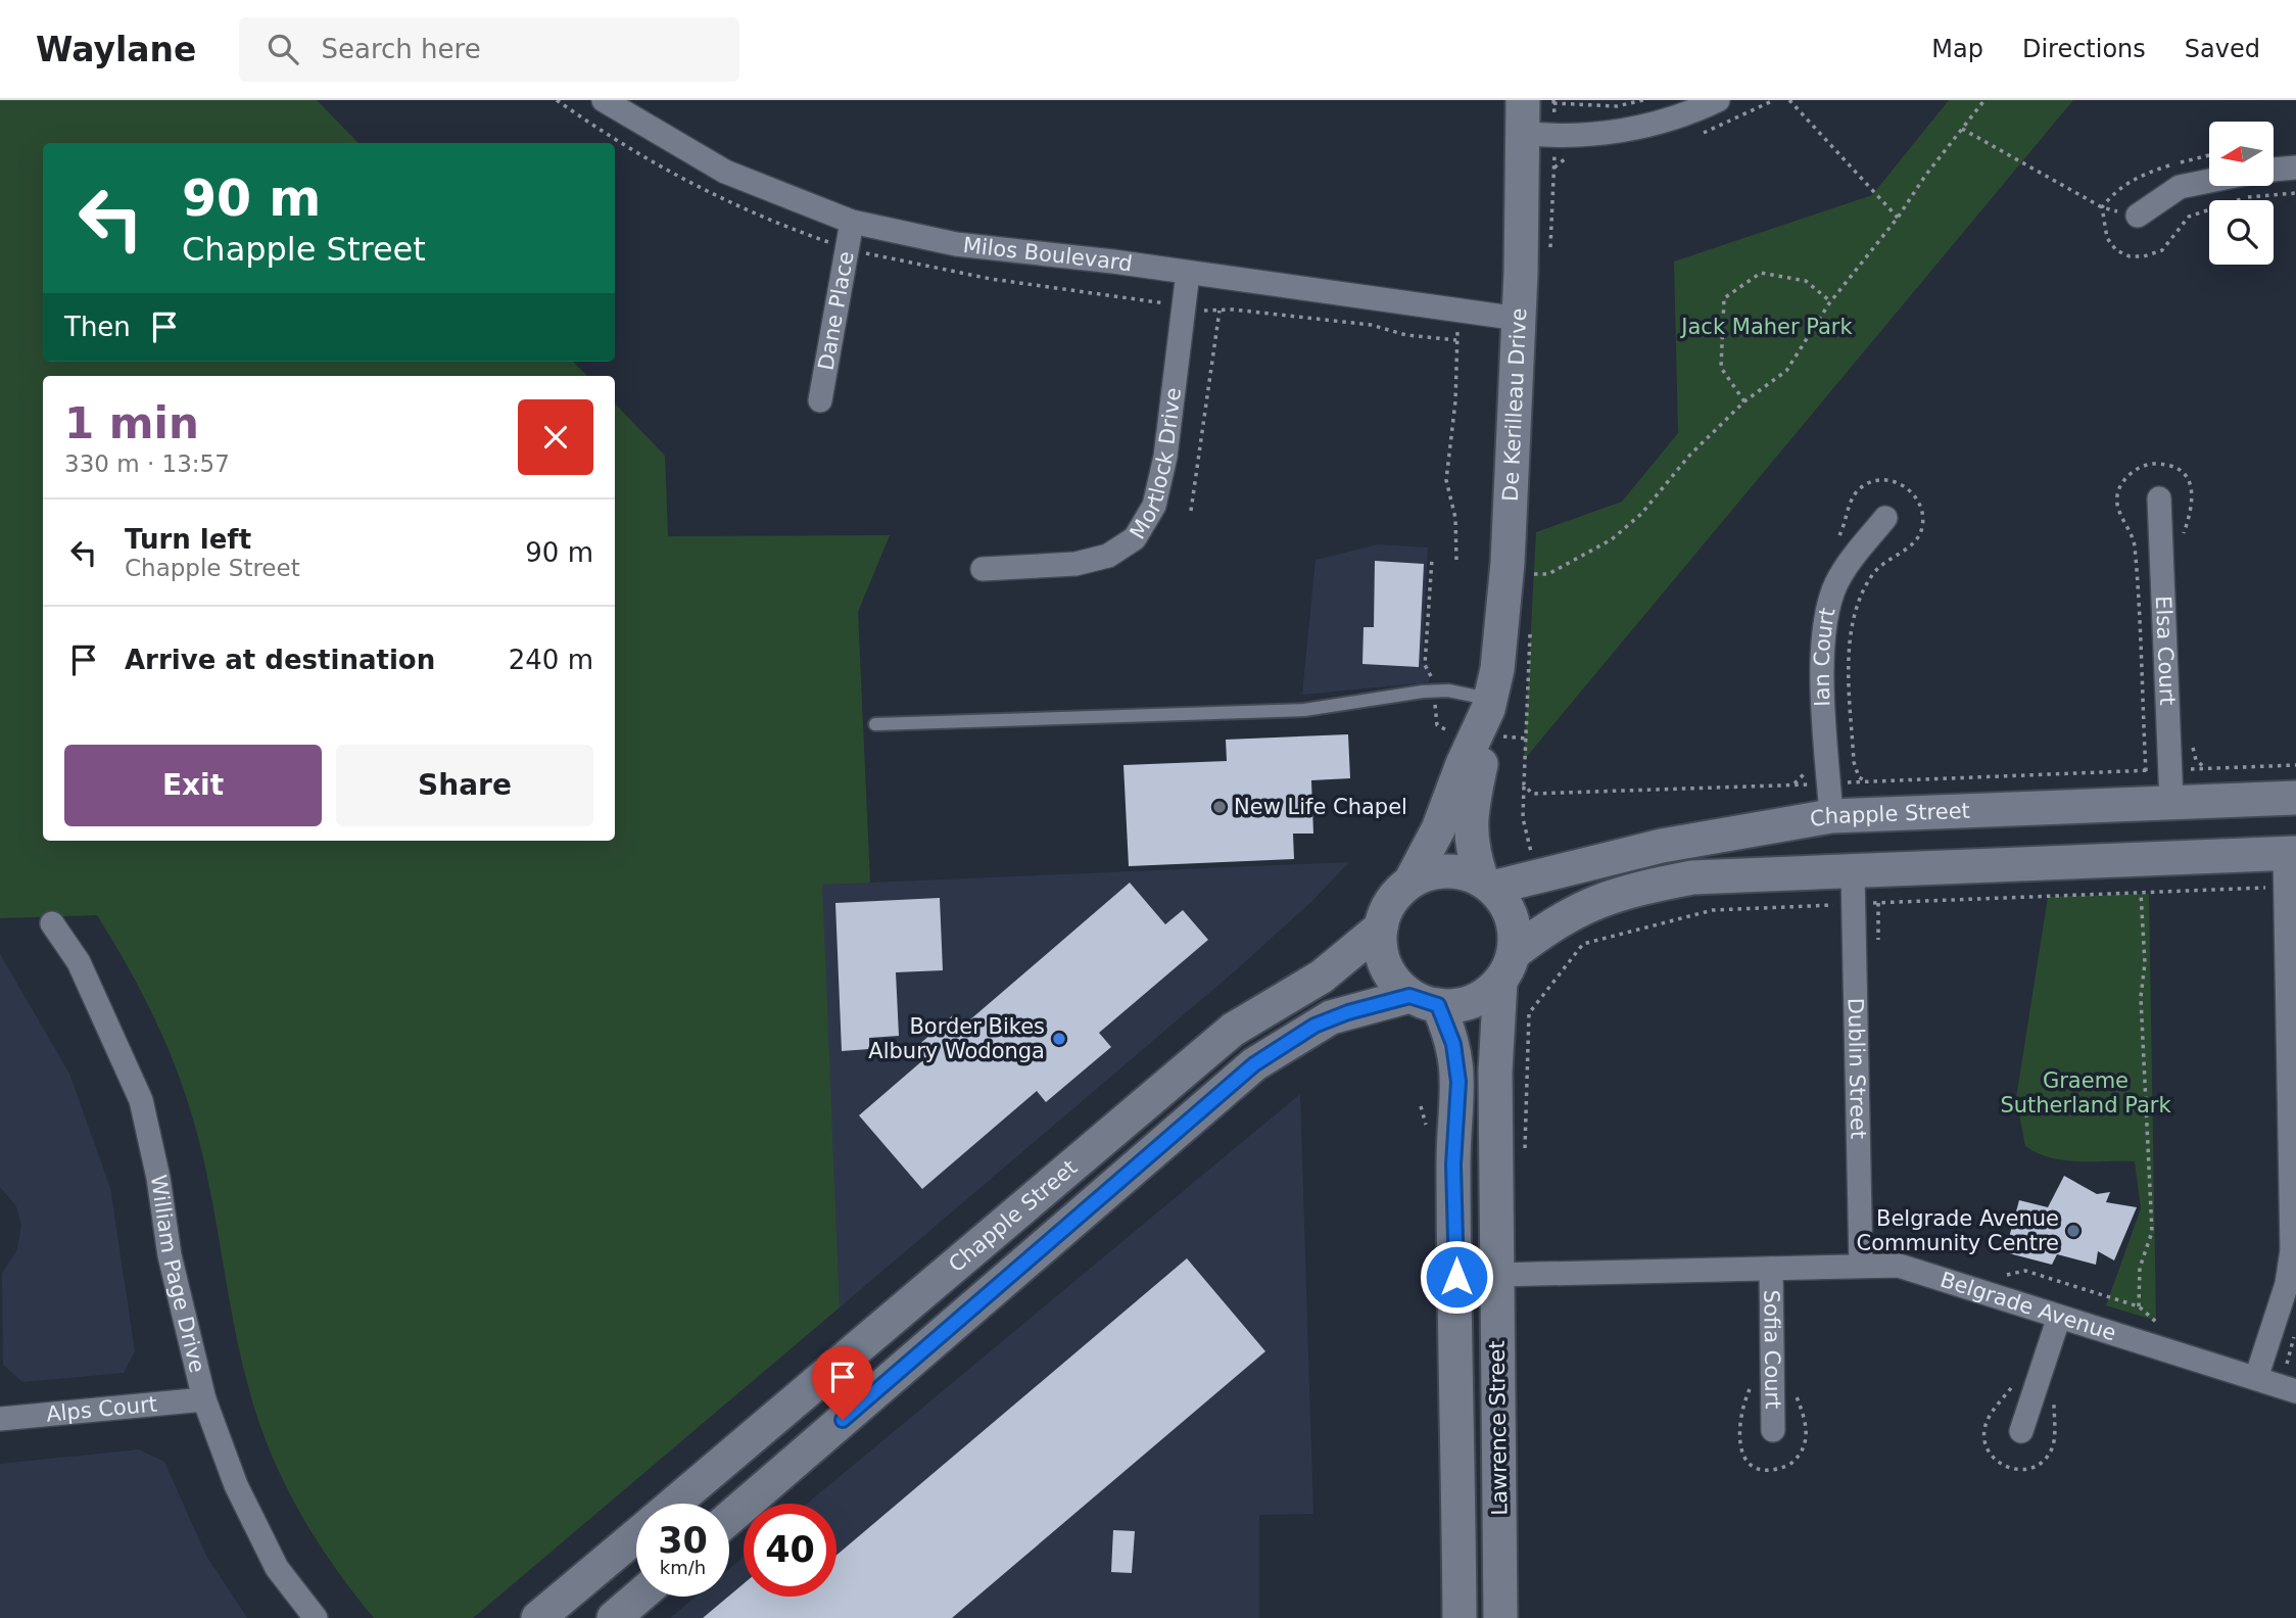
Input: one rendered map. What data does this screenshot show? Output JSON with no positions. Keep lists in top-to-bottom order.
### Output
{
  "streets": {
    "street": [
      "Milos Boulevard",
      "Dane Place",
      "De Kerilleau Drive",
      "Mortlock Drive",
      "Elsa Court",
      "Ian Court",
      "Chapple Street",
      "Dublin Street",
      "William Page Drive",
      "Belgrade Avenue",
      "Sofia Court",
      "Alps Court",
      "Lawrence Street"
    ]
  },
  "crossings": [
    ["Milos Boulevard", "Dane Place"],
    ["Milos Boulevard", "De Kerilleau Drive"],
    ["Milos Boulevard", "Mortlock Drive"],
    ["De Kerilleau Drive", "Chapple Street"],
    ["De Kerilleau Drive", "Lawrence Street"],
    ["Elsa Court", "Chapple Street"],
    ["Ian Court", "Chapple Street"],
    ["Chapple Street", "Lawrence Street"],
    ["Dublin Street", "Belgrade Avenue"],
    ["William Page Drive", "Alps Court"],
    ["Belgrade Avenue", "Sofia Court"],
    ["Belgrade Avenue", "Lawrence Street"]
  ],
  "parks": ["Jack Maher Park", "Graeme Sutherland Park"],
  "places": ["New Life Chapel", "Border Bikes Albury Wodonga", "Belgrade Avenue Community Centre"],
  "north": "left",
  "page": {
    "header": "Waylane",
    "search": "Search here",
    "nav": ["Map", "Directions", "Saved"],
    "turn": ["90 m", "Chapple Street"],
    "then": "Then",
    "heading": ["1 min", "330 m · 13:57"],
    "list": [
      {
        "name": "Turn left",
        "note": "Chapple Street",
        "value": "90 m"
      },
      {
        "name": "Arrive at destination",
        "value": "240 m"
      }
    ],
    "buttons": ["Exit", "Share"],
    "speed": "30 km/h",
    "limit": "40"
  }
}
